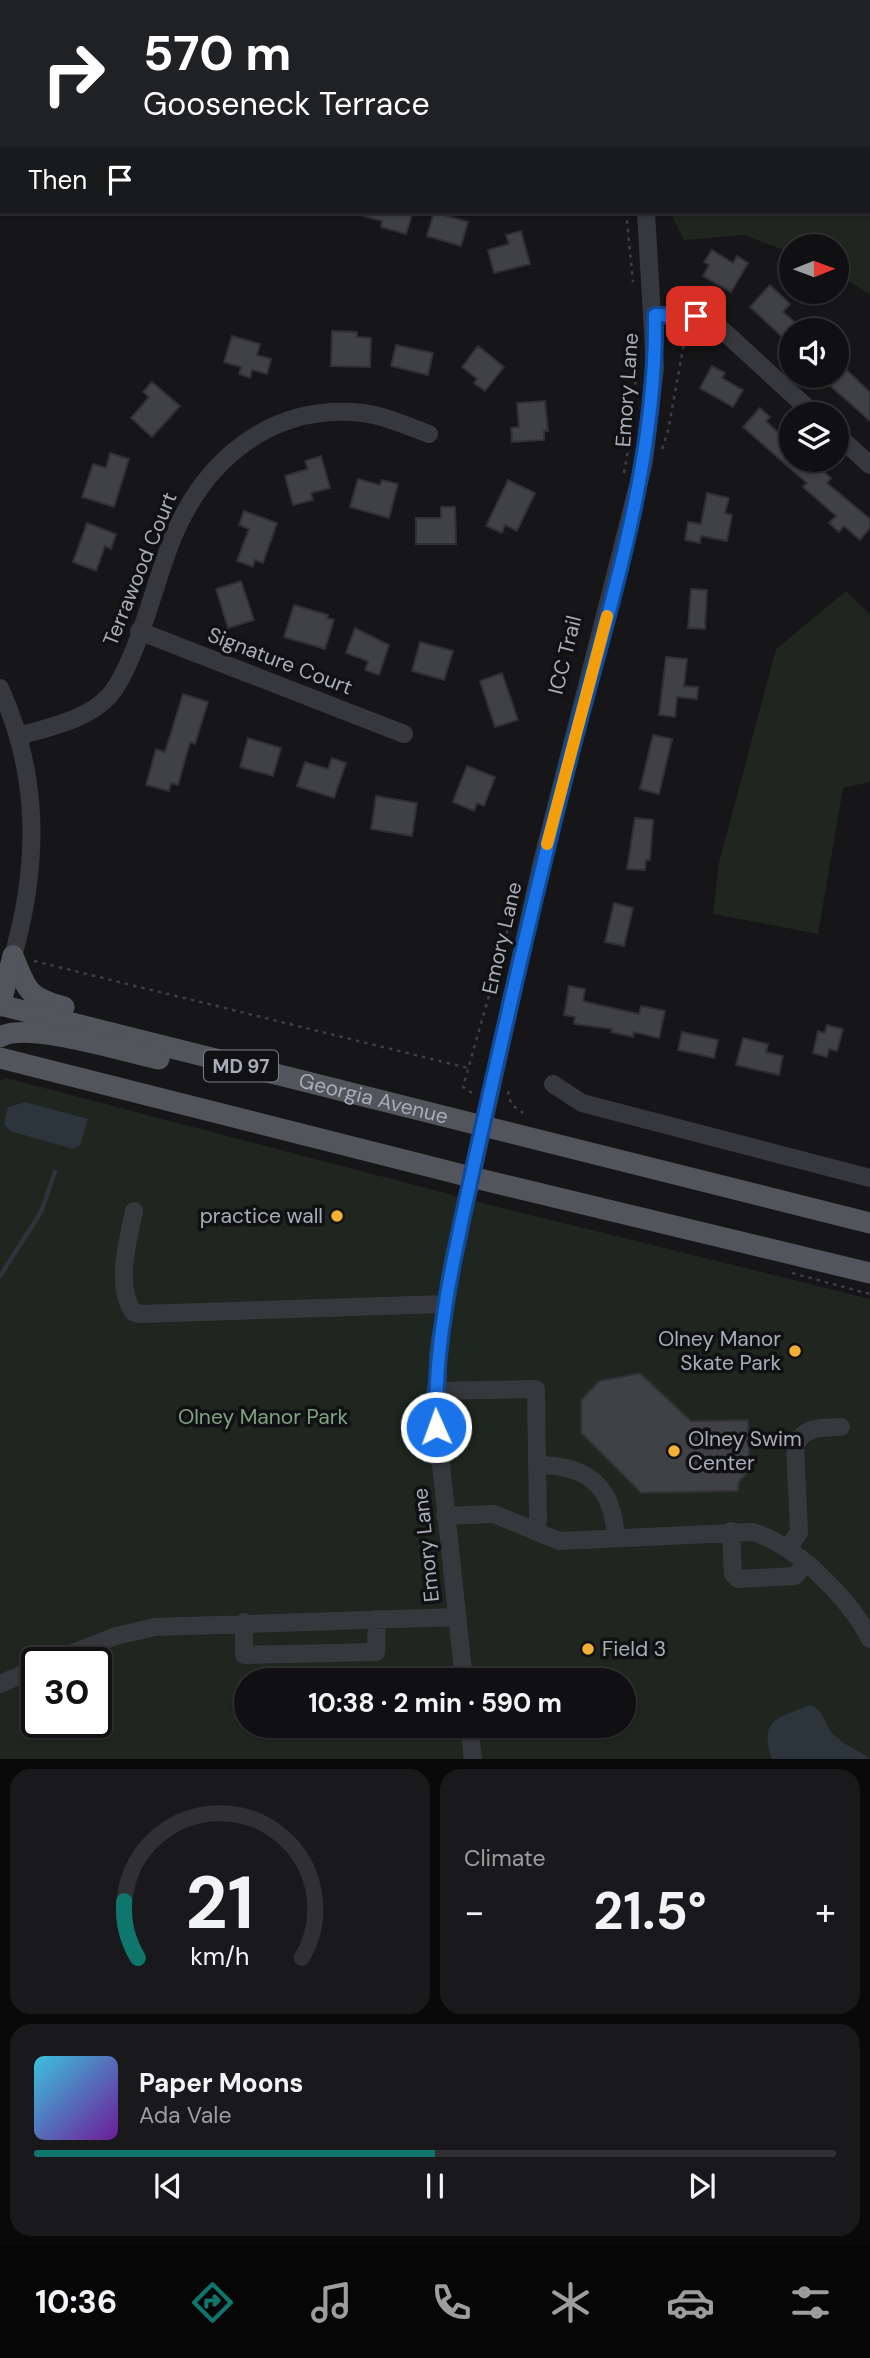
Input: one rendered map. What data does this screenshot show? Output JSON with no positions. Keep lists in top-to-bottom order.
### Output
{
  "streets": {
    "main road": ["MD 97", "Georgia Avenue"],
    "street": ["Emory Lane", "Terrawood Court", "Signature Court"]
  },
  "crossings": [
    ["Emory Lane", "MD 97"],
    ["Emory Lane", "Georgia Avenue"],
    ["Terrawood Court", "Signature Court"]
  ],
  "parks": ["Olney Manor Park"],
  "places": [
    "practice wall",
    "Olney Manor Skate Park",
    "Olney Swim Center",
    "Field 3"
  ],
  "north": "right",
  "page": {
    "turn": ["570 m", "Gooseneck Terrace"],
    "then": "Then",
    "limit": "30",
    "trip": "10:38 · 2 min · 590 m",
    "tile": "Climate",
    "heat": ["−", "21.5°", "+"],
    "song": ["Paper Moons", "Ada Vale"],
    "tabs": "10:36",
    "gauge": ["21", "km/h"]
  }
}
